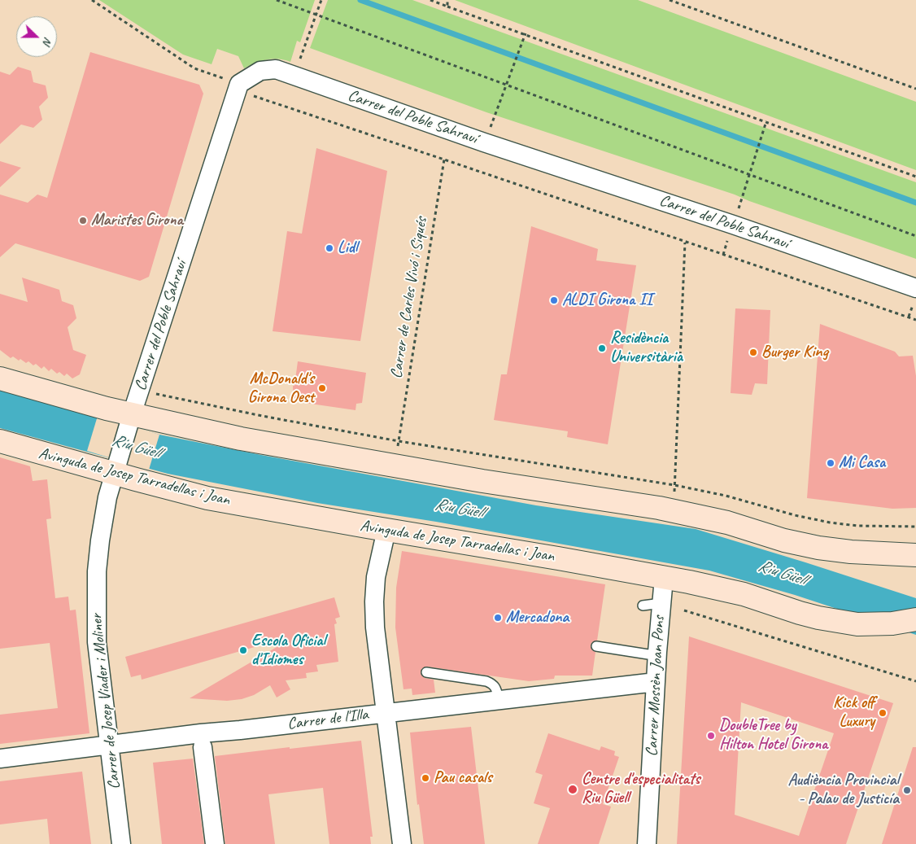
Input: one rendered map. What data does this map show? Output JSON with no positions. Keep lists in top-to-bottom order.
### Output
{
  "streets": {
    "street": [
      "Carrer del Poble Sahrauí",
      "Avinguda de Josep Tarradellas i Joan",
      "Carrer Mossèn Joan Pons",
      "Carrer de Josep Viader i Moliner",
      "Carrer de l'Illa"
    ],
    "path": ["Carrer de Carles Vivó i Siqués"]
  },
  "crossings": [
    ["Carrer del Poble Sahrauí", "Avinguda de Josep Tarradellas i Joan"],
    ["Carrer del Poble Sahrauí", "Carrer de Josep Viader i Moliner"],
    ["Avinguda de Josep Tarradellas i Joan", "Carrer Mossèn Joan Pons"],
    ["Avinguda de Josep Tarradellas i Joan", "Carrer de Josep Viader i Moliner"],
    ["Carrer Mossèn Joan Pons", "Carrer de l'Illa"],
    ["Carrer de Josep Viader i Moliner", "Carrer de l'Illa"]
  ],
  "water": ["Riu Güell"],
  "places": [
    "Maristes Girona",
    "Lidl",
    "ALDI Girona II",
    "Residència Universitària",
    "Burger King",
    "McDonald's Girona Oest",
    "Mi Casa",
    "Mercadona",
    "Escola Oficial d'Idiomes",
    "Kick off Luxury",
    "DoubleTree by Hilton Hotel Girona",
    "Pau casals",
    "Centre d'especialitats Riu Güell",
    "Audiència Provincial - Palau de Justicía"
  ],
  "north": "right"
}
